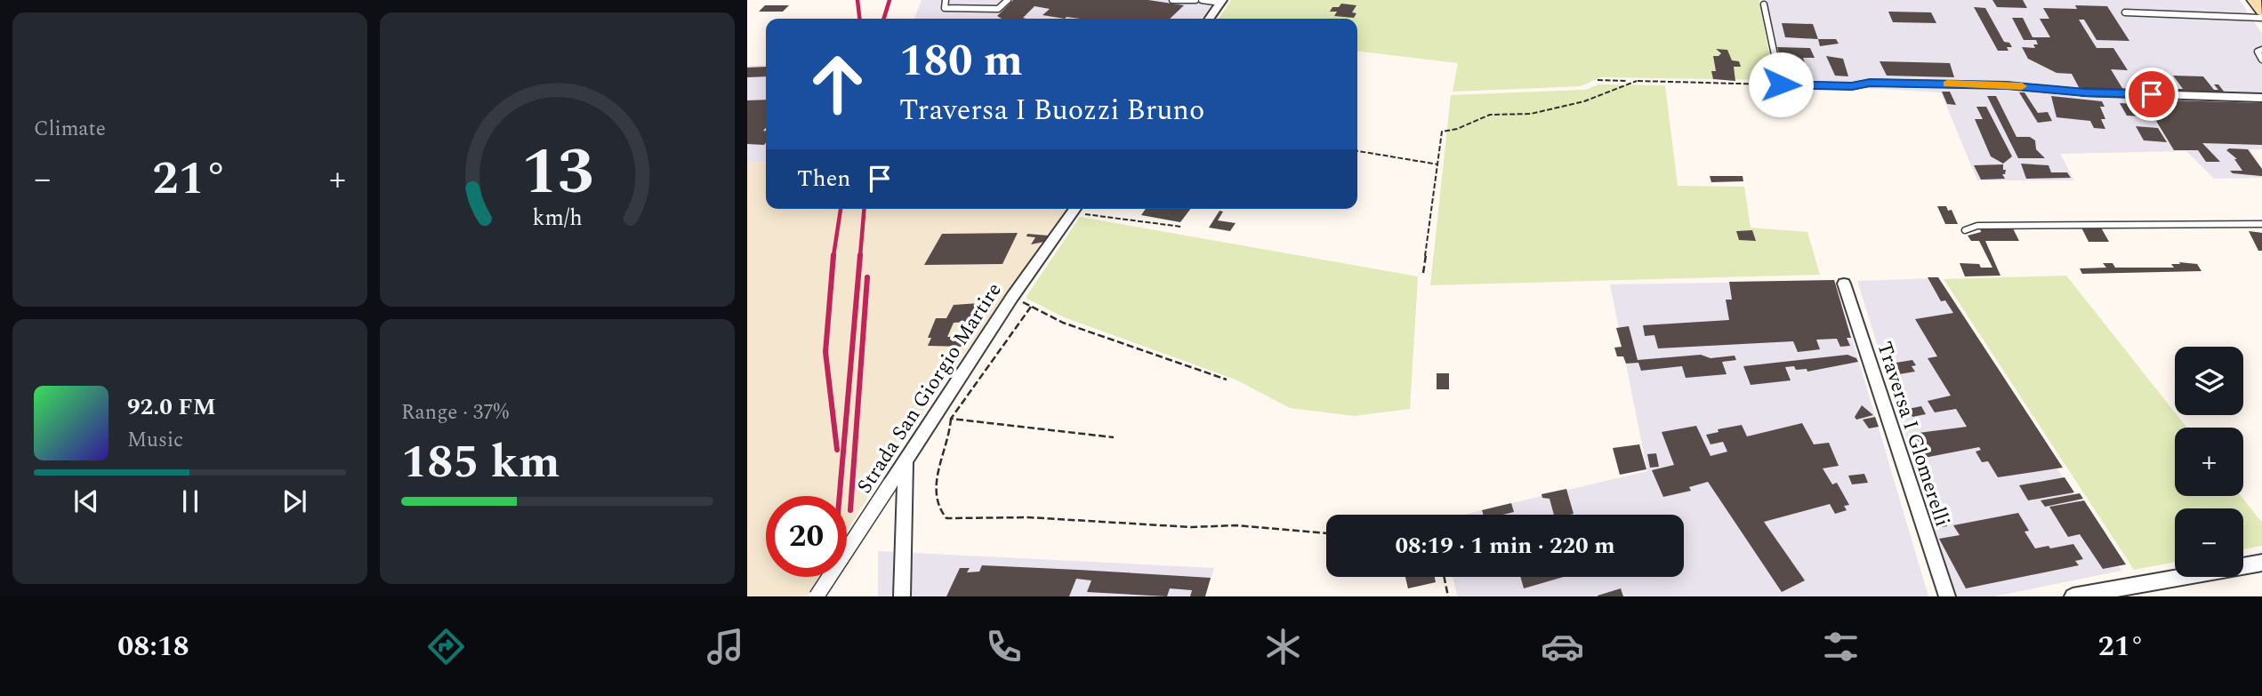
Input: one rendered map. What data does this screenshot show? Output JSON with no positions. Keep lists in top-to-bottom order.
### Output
{
  "streets": {
    "street": ["Strada San Giorgio Martire", "Traversa I Glomerelli"]
  },
  "page": {
    "tile": [
      "Climate",
      ["Range · 37%", "185 km"]
    ],
    "turn": ["180 m", "Traversa I Buozzi Bruno"],
    "then": "Then",
    "heat": ["−", "21°", "+"],
    "map_buttons": ["+", "−"],
    "song": ["92.0 FM", "Music"],
    "limit": "20",
    "trip": "08:19 · 1 min · 220 m",
    "tabs": ["08:18", "21°"],
    "gauge": ["13", "km/h"]
  }
}
